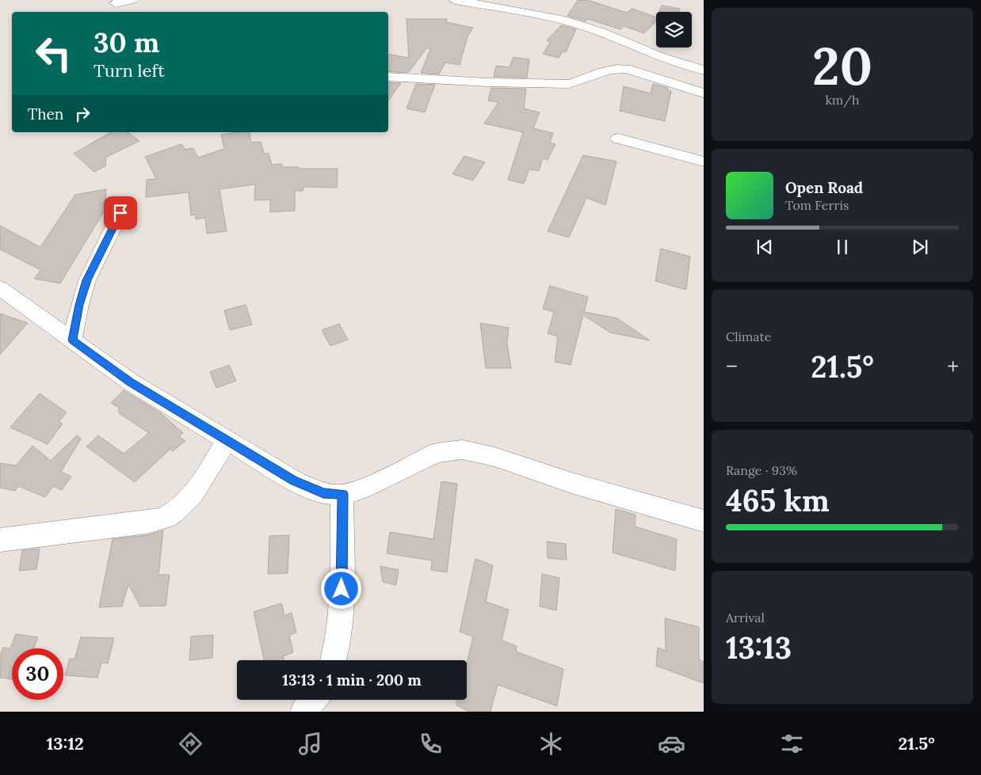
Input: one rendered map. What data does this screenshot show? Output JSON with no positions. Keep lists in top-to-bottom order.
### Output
{
  "page": {
    "tile": [
      ["20", "km/h"],
      "Climate",
      ["Range · 93%", "465 km"],
      ["Arrival", "13:13"]
    ],
    "turn": ["30 m", "Turn left"],
    "then": "Then",
    "song": ["Open Road", "Tom Ferris"],
    "heat": ["−", "21.5°", "+"],
    "limit": "30",
    "trip": "13:13 · 1 min · 200 m",
    "tabs": ["13:12", "21.5°"]
  }
}
